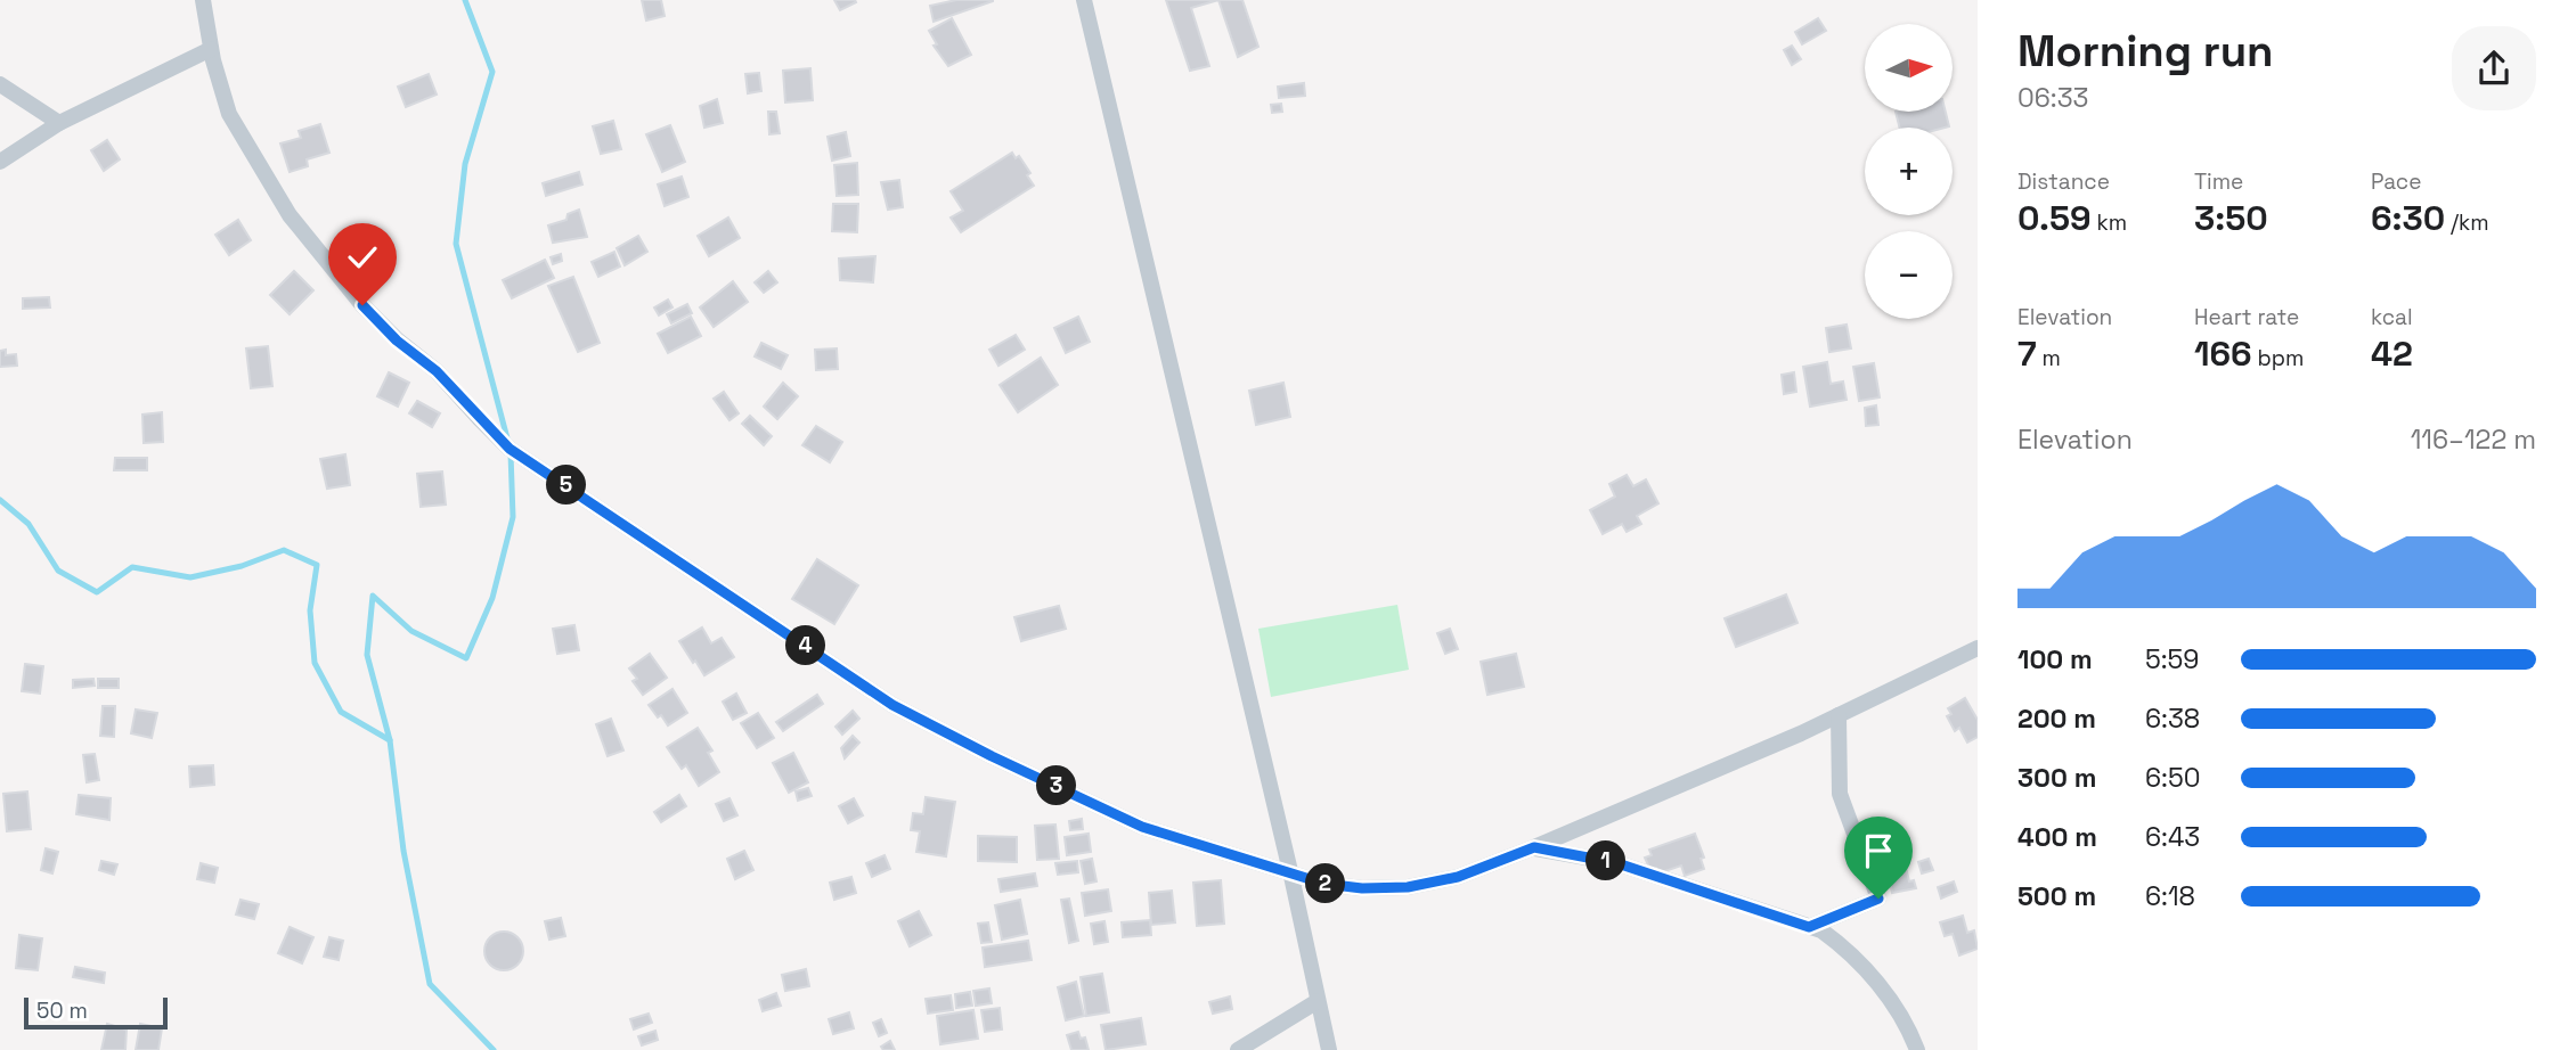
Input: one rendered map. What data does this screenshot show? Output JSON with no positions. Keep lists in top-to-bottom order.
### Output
{
  "scale_bar": "50 m",
  "north": "right",
  "page": {
    "heading": ["Morning run", "06:33"],
    "map_buttons": ["+", "−"],
    "stats": [
      ["Distance", "0.59 km"],
      ["Time", "3:50"],
      ["Pace", "6:30 /km"],
      ["Elevation", "7 m"],
      ["Heart rate", "166 bpm"],
      ["kcal", "42"]
    ],
    "chart": ["Elevation", "116–122 m"],
    "pins": [
      "5",
      "4",
      "3",
      "1",
      "2"
    ],
    "list": [
      {
        "name": "100 m",
        "note": "5:59"
      },
      {
        "name": "200 m",
        "note": "6:38"
      },
      {
        "name": "300 m",
        "note": "6:50"
      },
      {
        "name": "400 m",
        "note": "6:43"
      },
      {
        "name": "500 m",
        "note": "6:18"
      }
    ],
    "scale": "50 m"
  }
}
